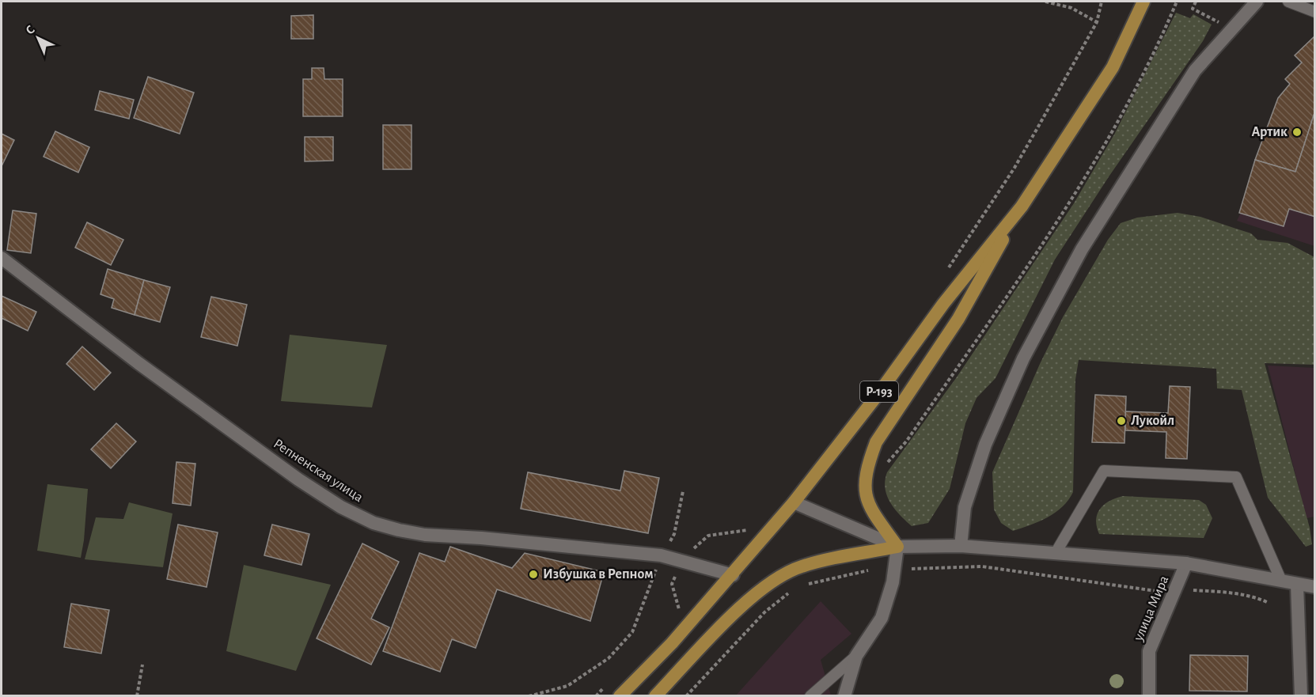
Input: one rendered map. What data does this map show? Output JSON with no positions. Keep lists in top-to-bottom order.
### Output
{
  "streets": {
    "highway": ["Р-193"],
    "street": ["Репненская улица", "улица Мира"]
  },
  "crossings": [
    ["Р-193", "Репненская улица"]
  ],
  "places": ["Артик", "Лукойл", "Избушка в Репном"],
  "north": "top left"
}
